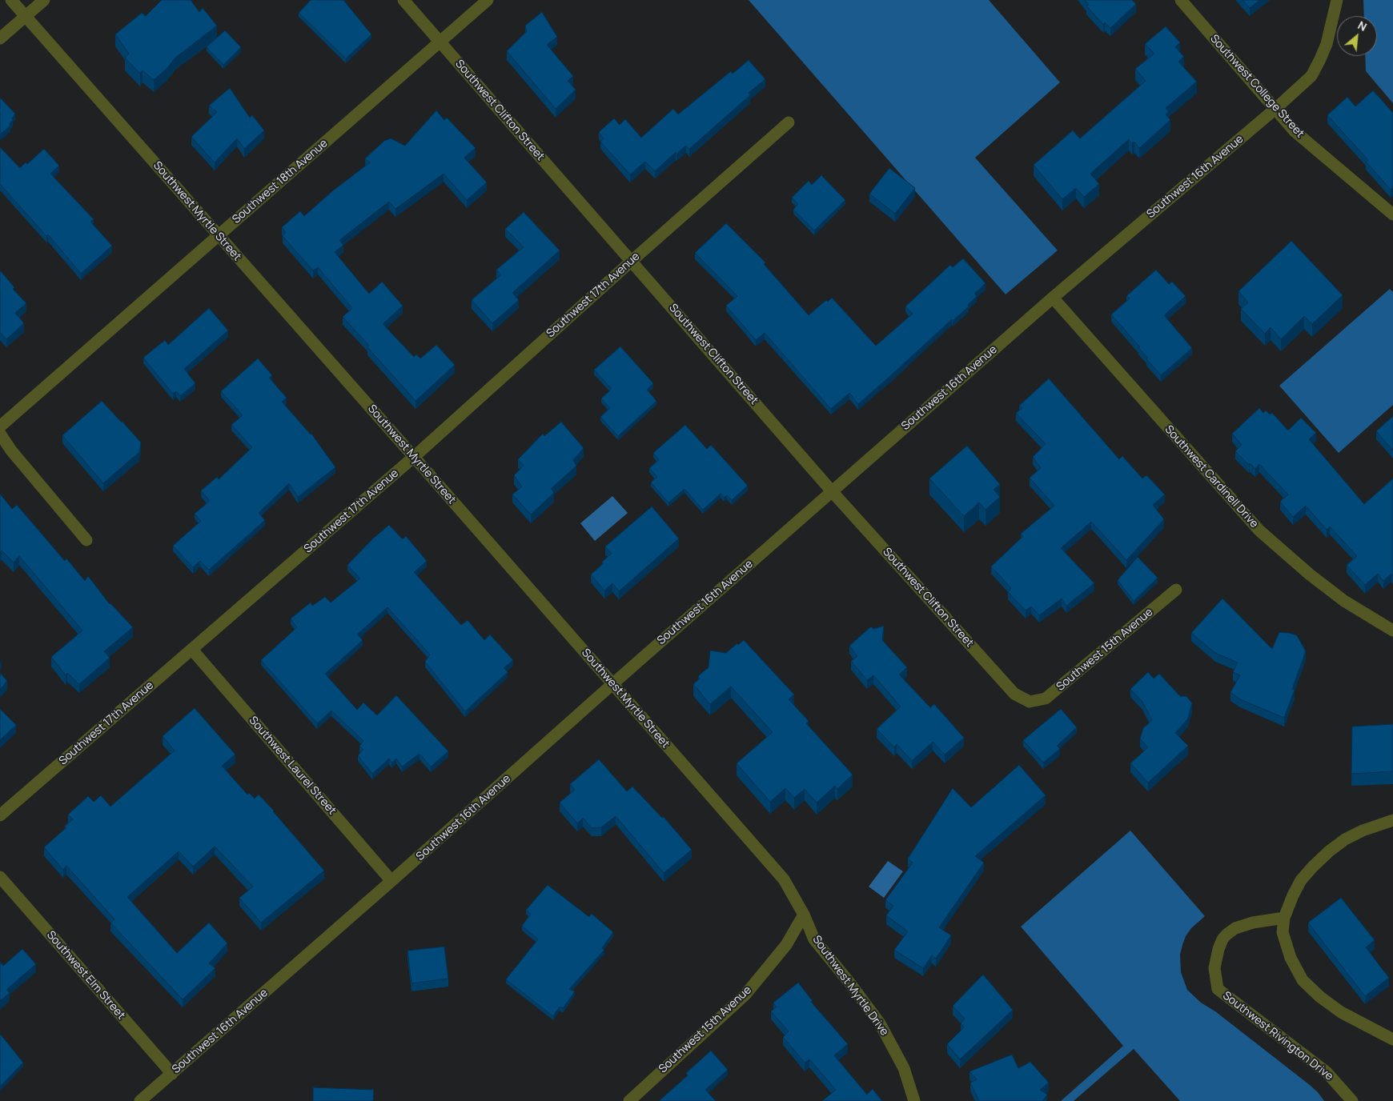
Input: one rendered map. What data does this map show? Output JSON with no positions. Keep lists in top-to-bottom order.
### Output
{
  "streets": {
    "street": [
      "Southwest College Street",
      "Southwest Clifton Street",
      "Southwest 16th Avenue",
      "Southwest 18th Avenue",
      "Southwest Myrtle Street",
      "Southwest 17th Avenue",
      "Southwest Cardinell Drive",
      "Southwest 15th Avenue",
      "Southwest Laurel Street",
      "Southwest Elm Street",
      "Southwest Myrtle Drive",
      "Southwest Rivington Drive"
    ]
  },
  "crossings": [
    ["Southwest College Street", "Southwest 16th Avenue"],
    ["Southwest Clifton Street", "Southwest 16th Avenue"],
    ["Southwest Clifton Street", "Southwest 18th Avenue"],
    ["Southwest Clifton Street", "Southwest 17th Avenue"],
    ["Southwest Clifton Street", "Southwest 15th Avenue"],
    ["Southwest 16th Avenue", "Southwest Myrtle Street"],
    ["Southwest 16th Avenue", "Southwest Cardinell Drive"],
    ["Southwest 16th Avenue", "Southwest Laurel Street"],
    ["Southwest 16th Avenue", "Southwest Elm Street"],
    ["Southwest 18th Avenue", "Southwest Myrtle Street"],
    ["Southwest Myrtle Street", "Southwest 17th Avenue"],
    ["Southwest Myrtle Street", "Southwest 15th Avenue"],
    ["Southwest Myrtle Street", "Southwest Myrtle Drive"],
    ["Southwest 17th Avenue", "Southwest Laurel Street"],
    ["Southwest 15th Avenue", "Southwest Myrtle Drive"]
  ],
  "north": "top right"
}
